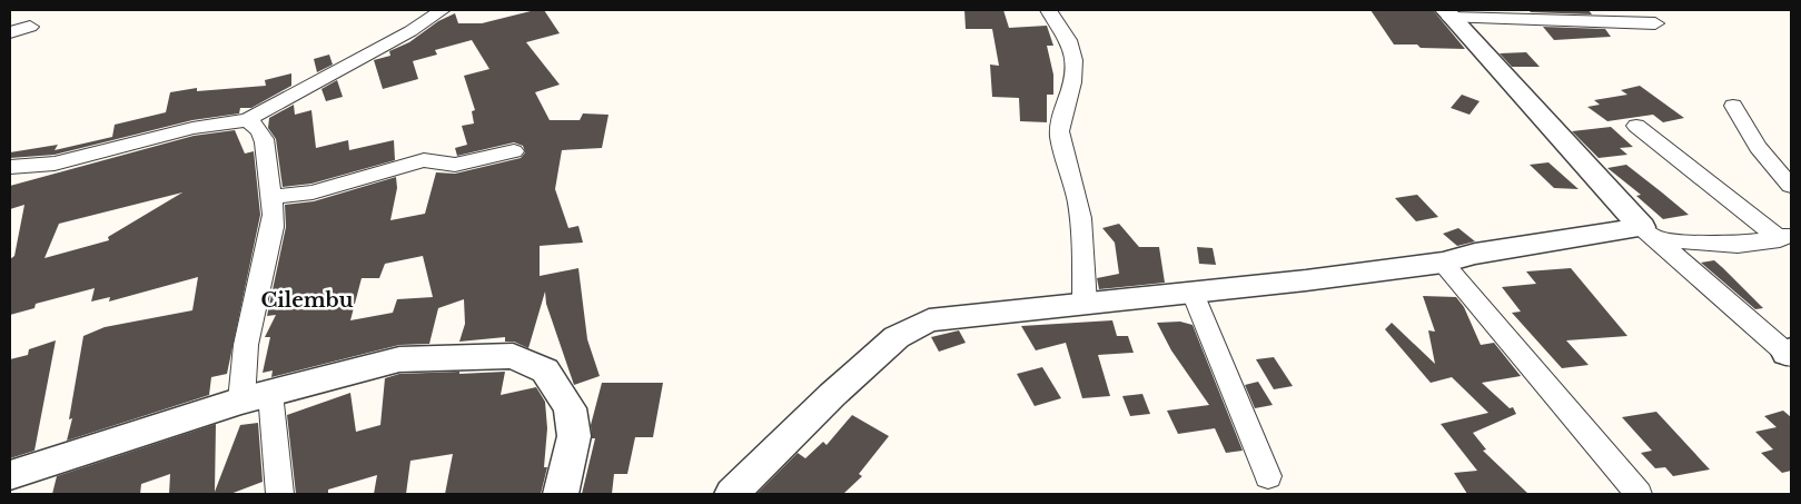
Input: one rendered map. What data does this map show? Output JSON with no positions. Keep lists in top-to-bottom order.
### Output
{
  "districts": ["Cilembu"]
}
